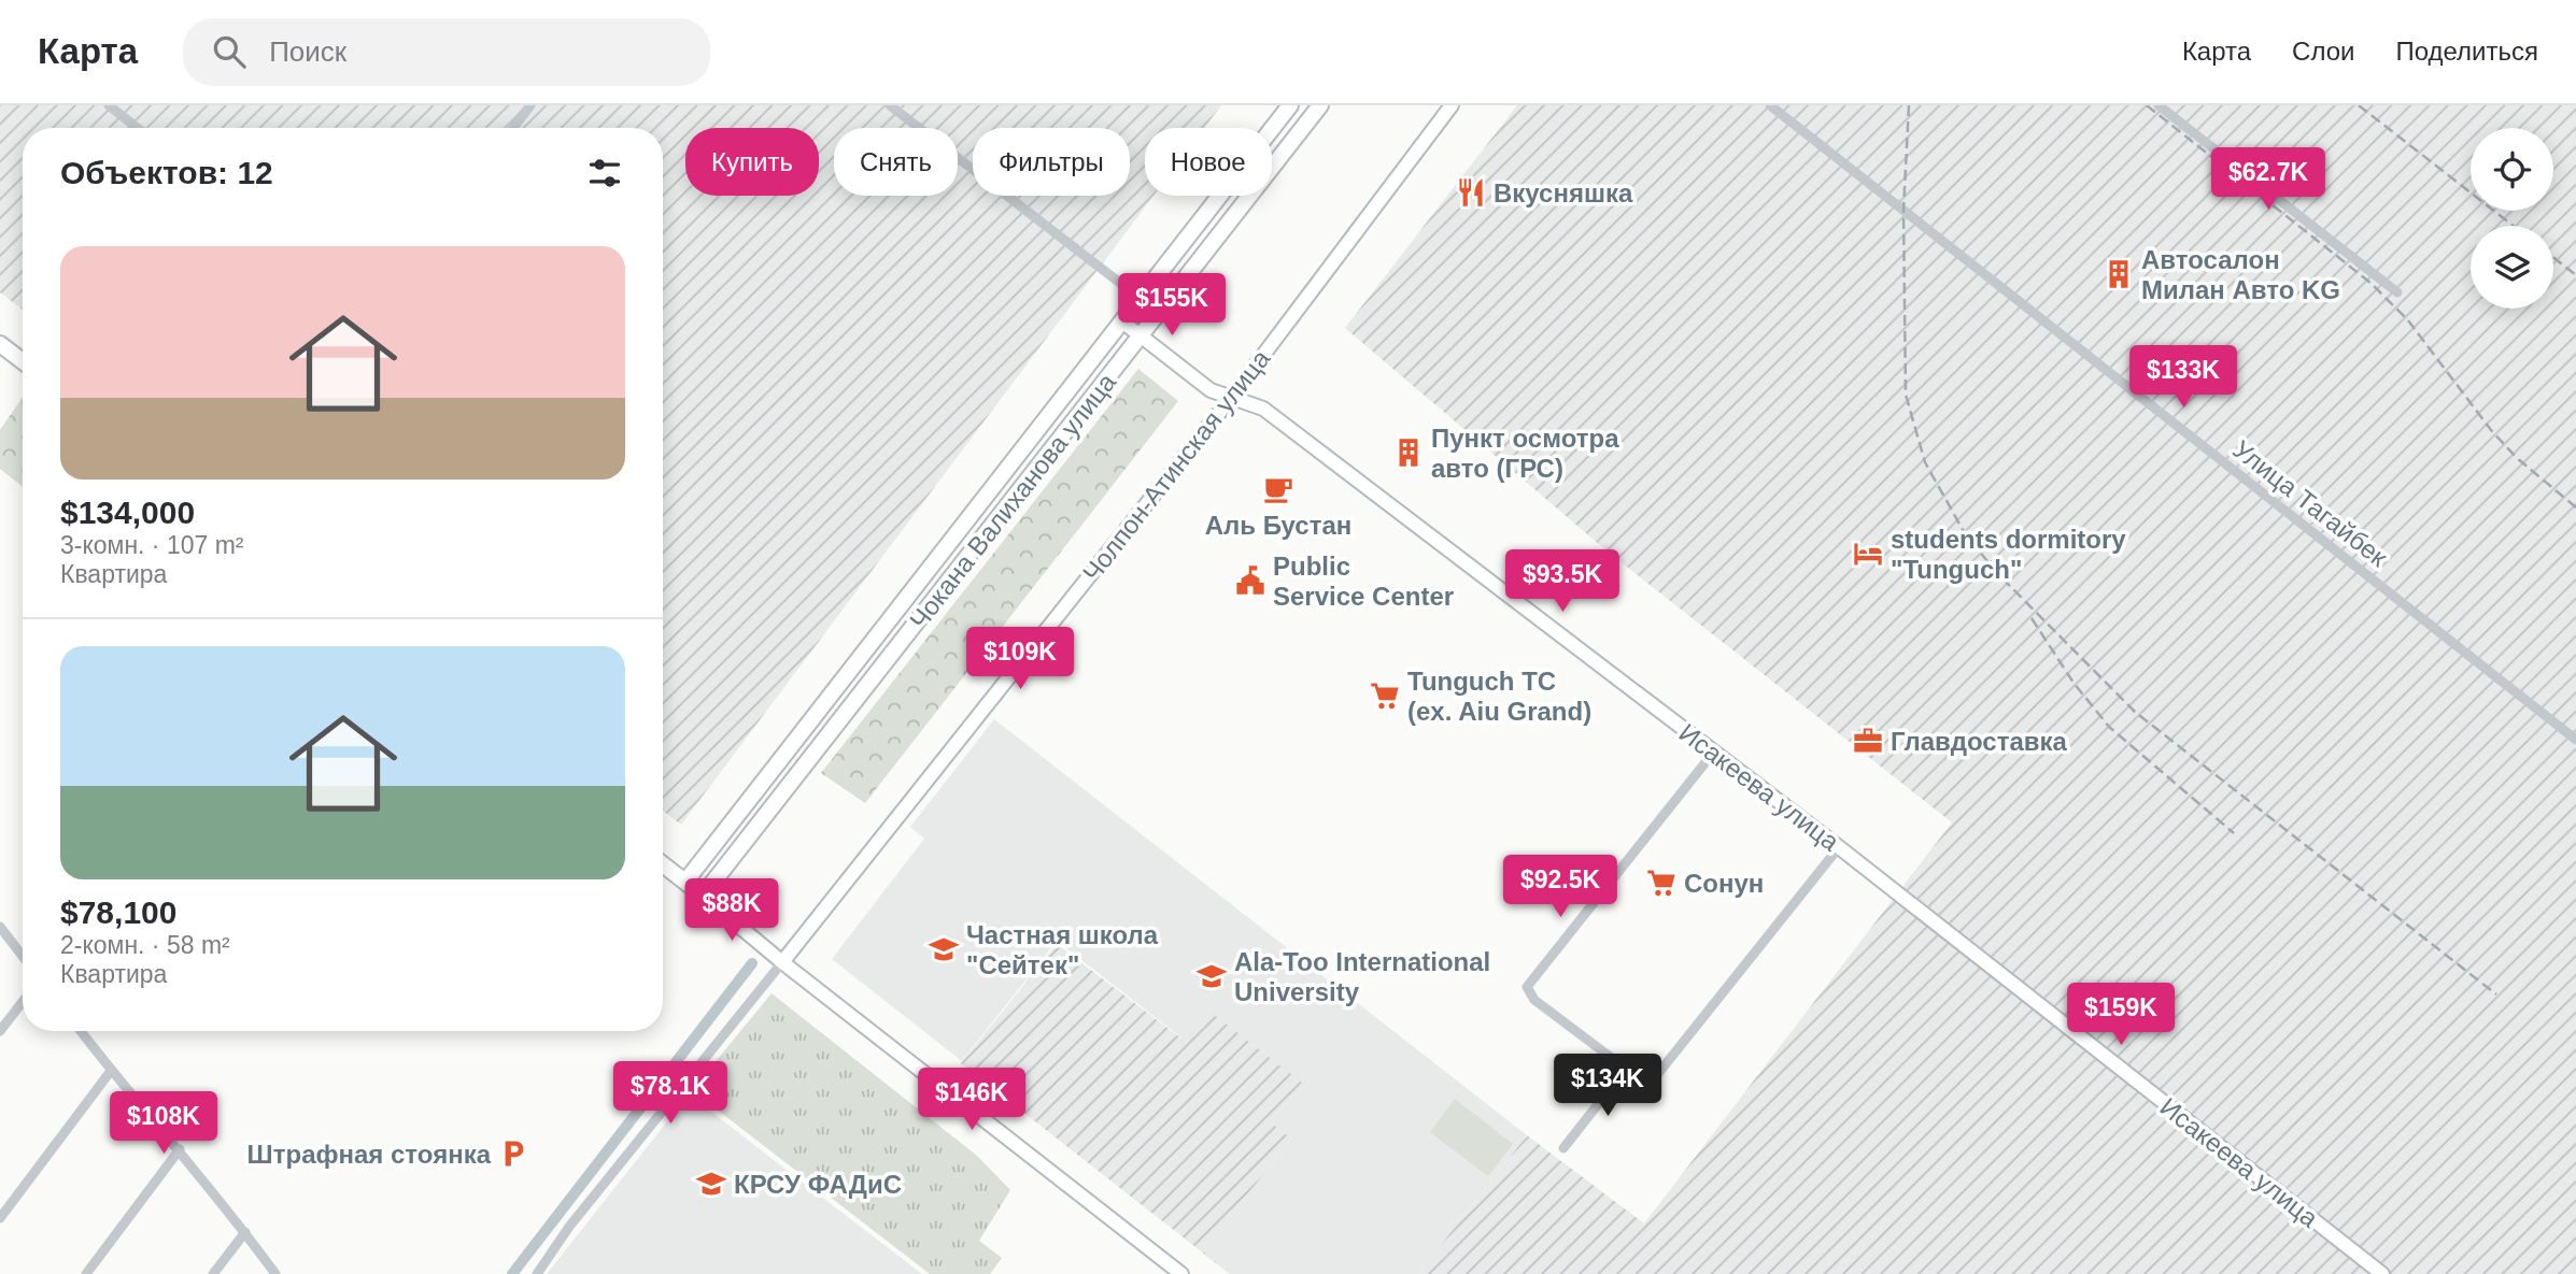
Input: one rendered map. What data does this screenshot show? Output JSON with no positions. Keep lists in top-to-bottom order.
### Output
{
  "streets": {
    "main road": ["Чокана Валиханова улица"],
    "street": ["Чолпон-Атинская улица", "Улица Тагайбек", "Исакеева улица"]
  },
  "crossings": [
    ["Чолпон-Атинская улица", "Исакеева улица"],
    ["Чокана Валиханова улица", "Исакеева улица"]
  ],
  "places": {
    "restaurant": ["Вкусняшка"],
    "building": ["Автосалон Милан Авто KG", "Пункт осмотра авто (ГРС)"],
    "cafe": ["Аль Бустан"],
    "hotel": ["students dormitory \"Tunguch\""],
    "public building": ["Public Service Center"],
    "supermarket": ["Tunguch TC (ex. Aiu Grand)", "Сонун"],
    "office": ["Главдоставка"],
    "school or university": ["Частная школа \"Сейтек\"", "Ala-Too International University", "КРСУ ФАДиС"],
    "parking": ["Штрафная стоянка"]
  },
  "page": {
    "header": "Карта",
    "search": "Поиск",
    "nav": ["Карта", "Слои", "Поделиться"],
    "chip": [
      "Купить",
      "Снять",
      "Фильтры",
      "Новое"
    ],
    "heading": "Объектов: 12",
    "price": [
      "$62.7K",
      "$155K",
      "$133K",
      "$93.5K",
      "$109K",
      "$92.5K",
      "$88K",
      "$159K",
      "$134K",
      "$78.1K",
      "$146K",
      "$108K"
    ],
    "list": [
      {
        "name": "$134,000",
        "note": "3-комн. · 107 m² · Квартира"
      },
      {
        "name": "$78,100",
        "note": "2-комн. · 58 m² · Квартира"
      }
    ]
  }
}
